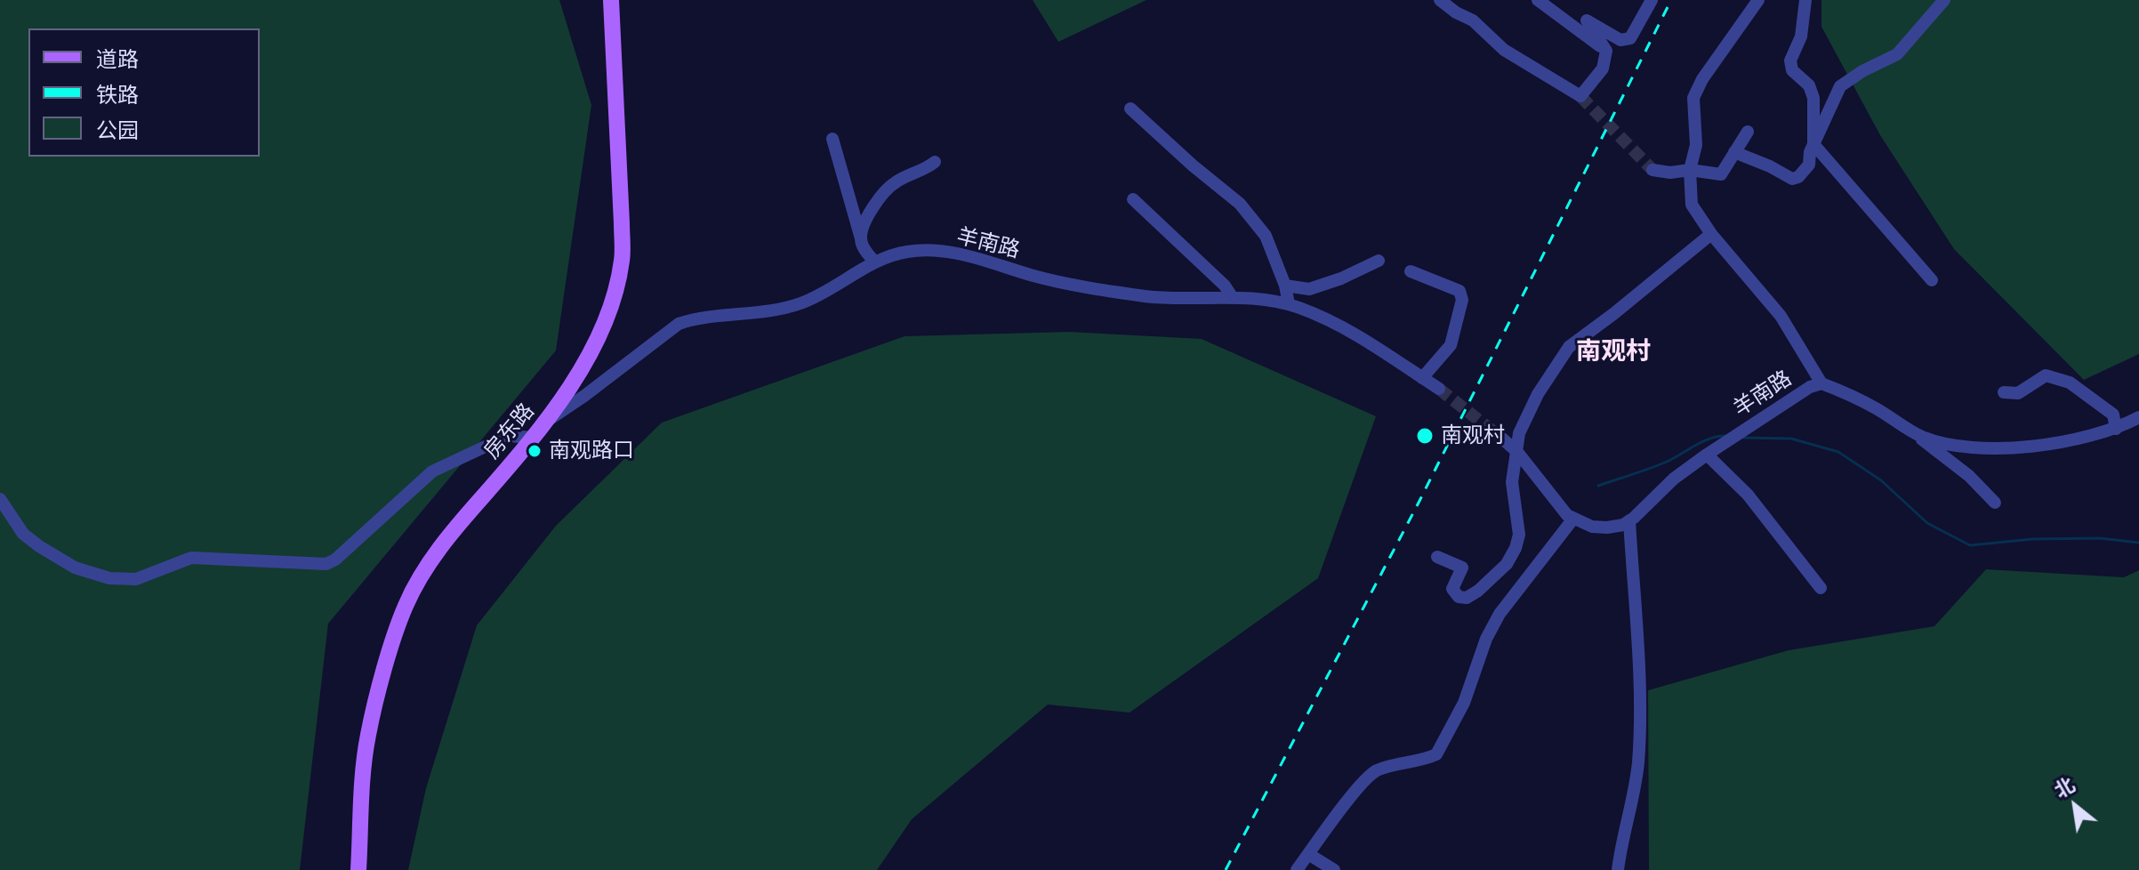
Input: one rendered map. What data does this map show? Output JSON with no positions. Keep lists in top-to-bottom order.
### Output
{
  "streets": {
    "main road": ["房东路"],
    "street": ["羊南路"]
  },
  "crossings": [
    ["羊南路", "房东路"]
  ],
  "districts": ["南观村"],
  "places": ["南观村", "南观路口"],
  "legend": ["道路", "铁路", "公园"],
  "north": "top left"
}
